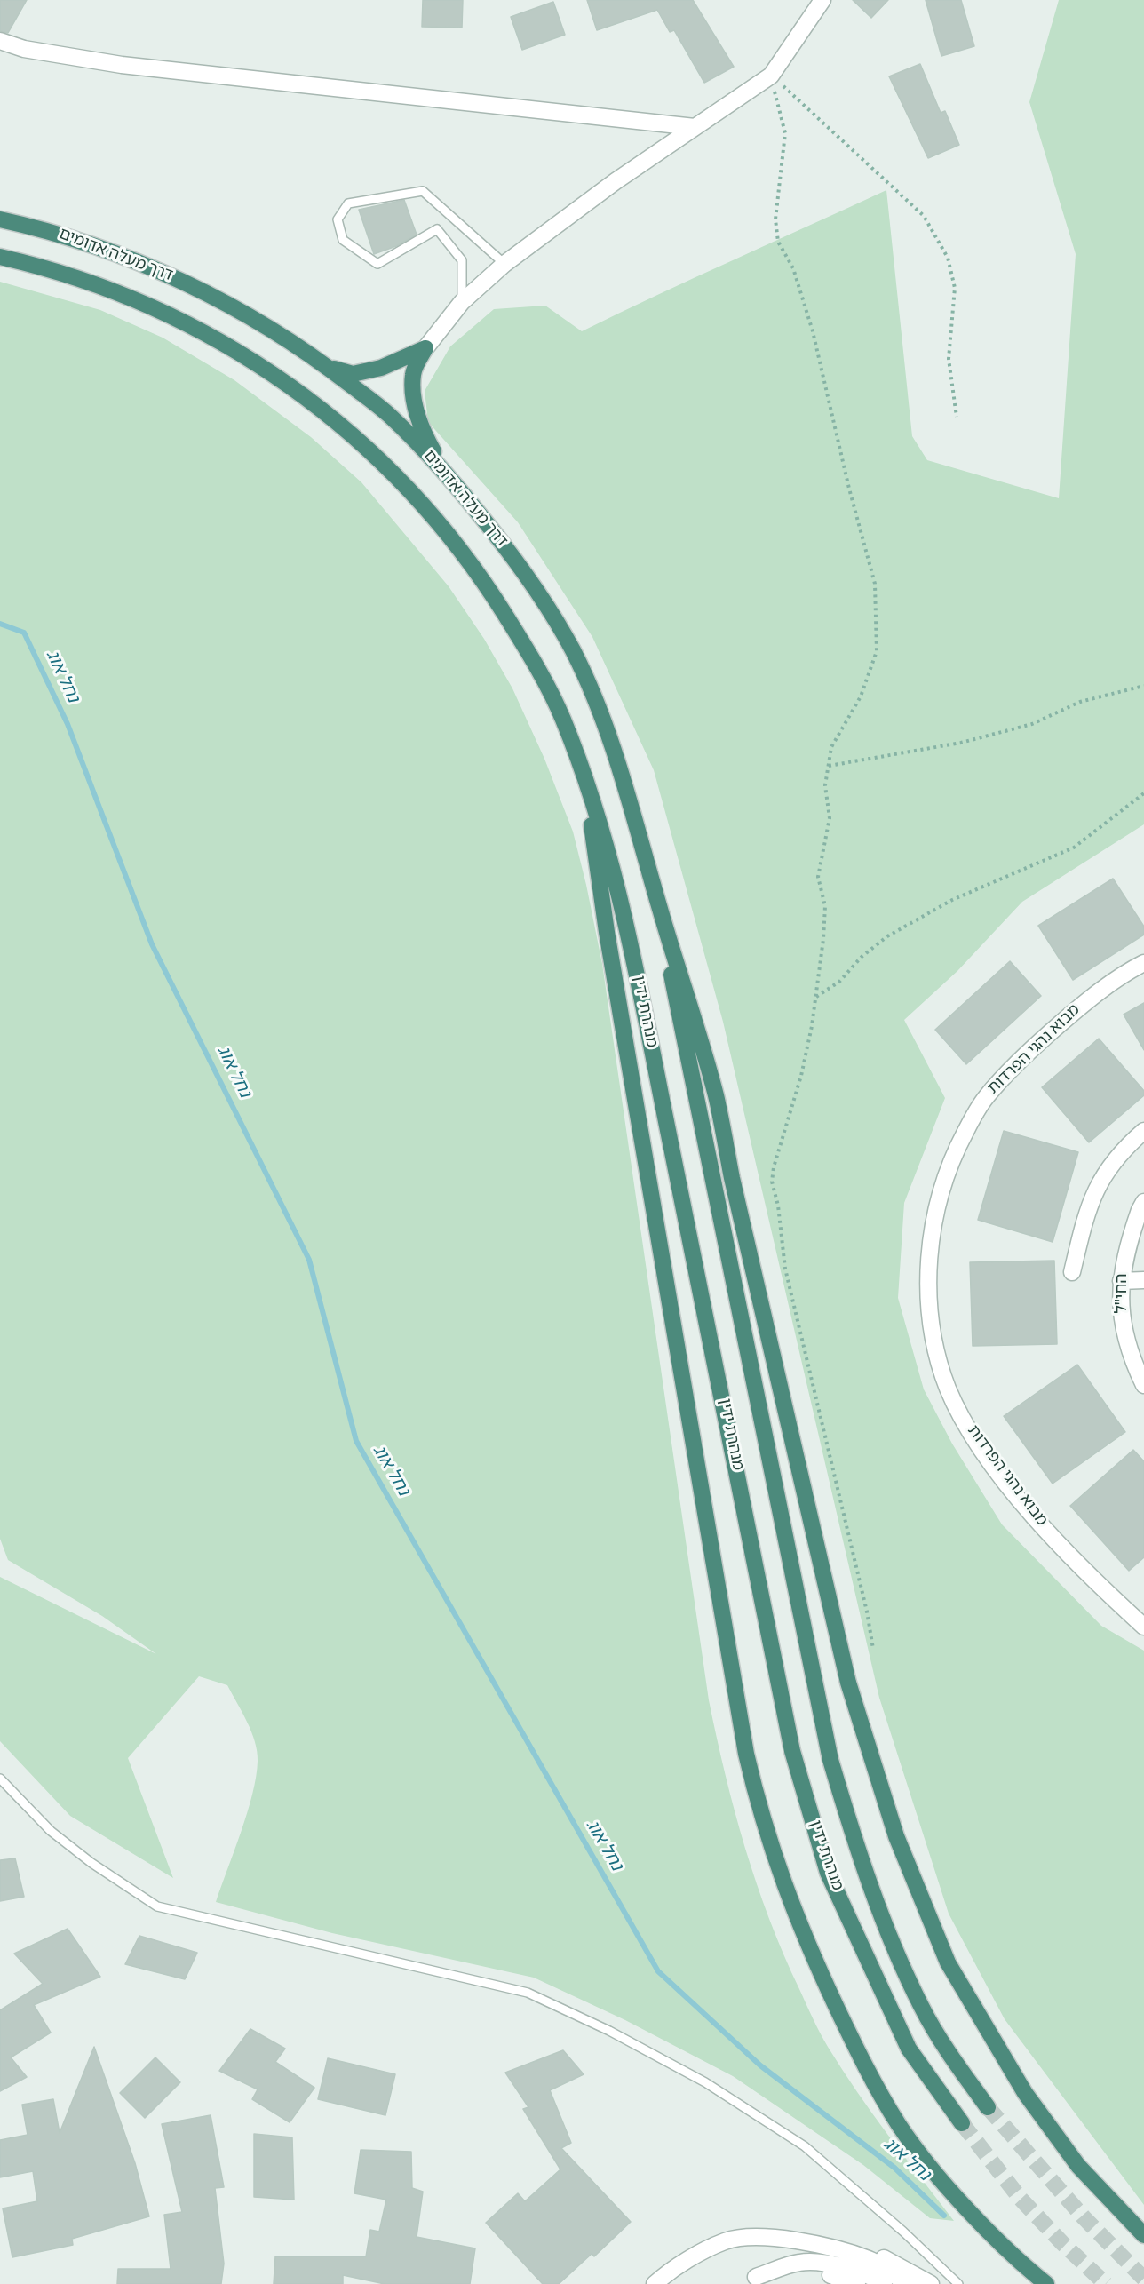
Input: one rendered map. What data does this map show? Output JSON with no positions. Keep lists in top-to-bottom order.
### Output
{
  "streets": {
    "highway": ["דרך מעלה אדומים", "מנהרת ידין"],
    "street": ["מבוא נהגי הפרדות", "החי\"ל"]
  },
  "crossings": [
    ["דרך מעלה אדומים", "מנהרת ידין"]
  ],
  "water": ["נחל אוג"]
}
